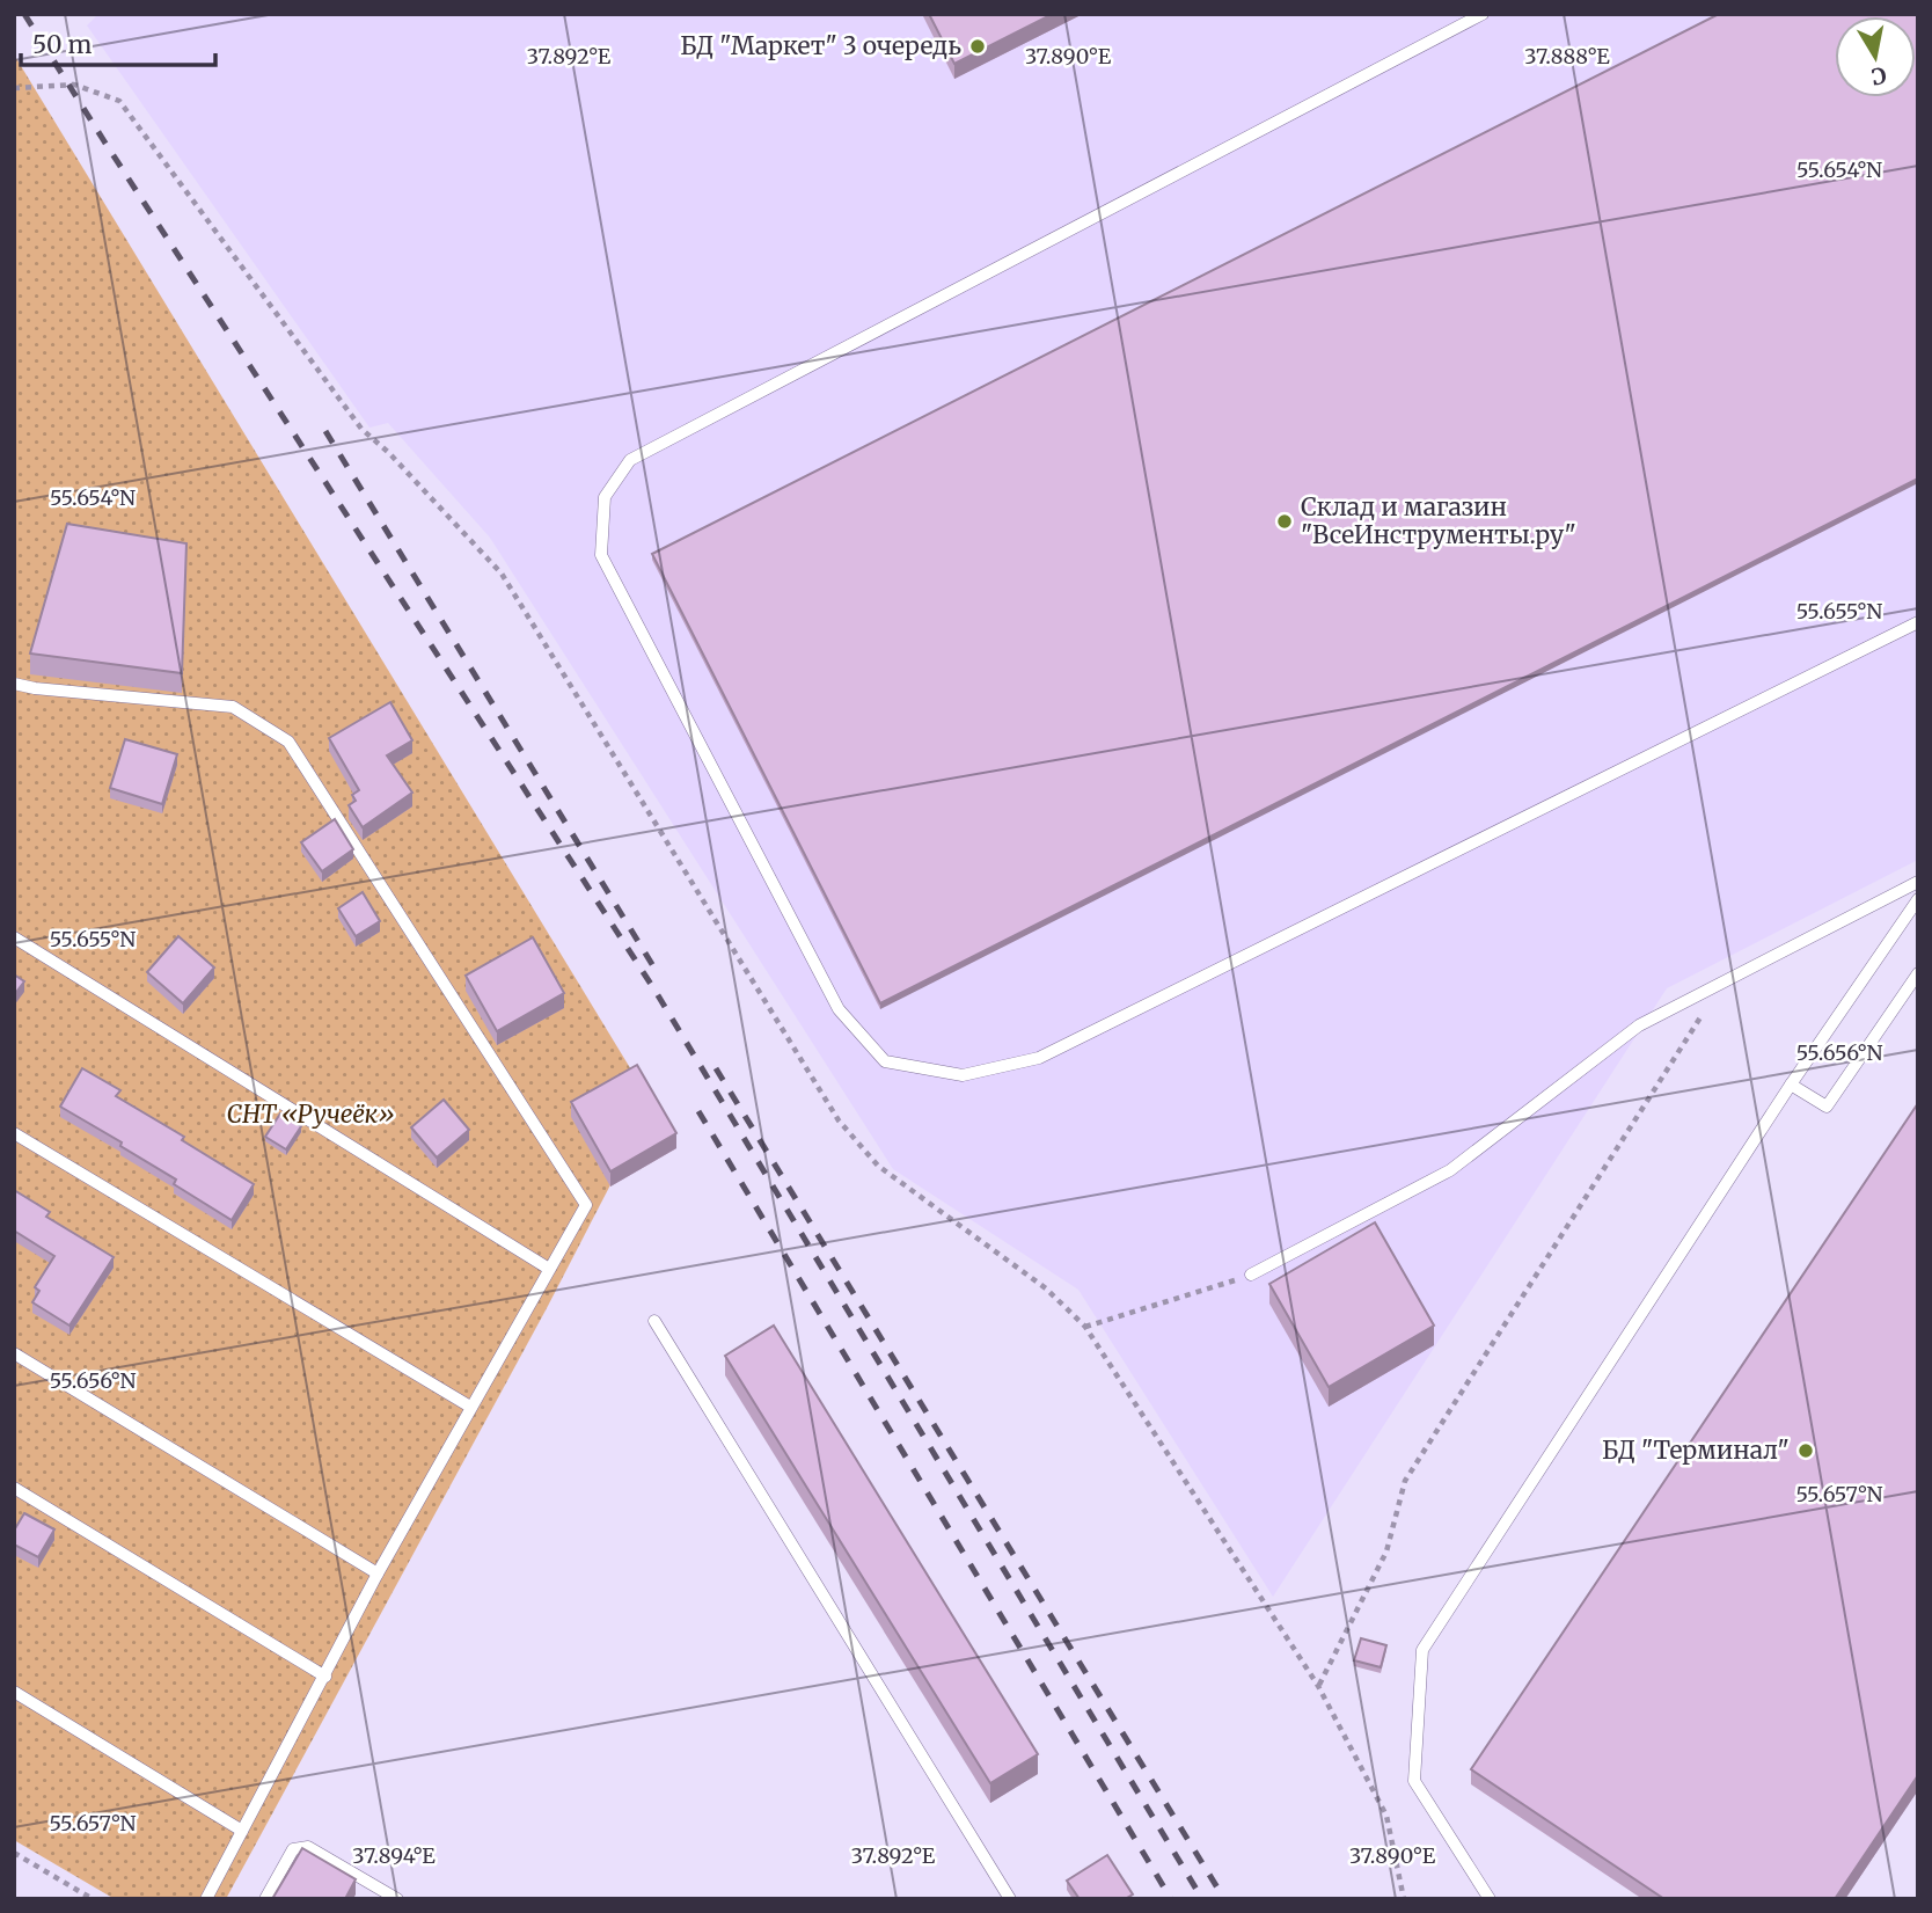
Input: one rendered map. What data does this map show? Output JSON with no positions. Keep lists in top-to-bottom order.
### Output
{
  "parks": ["СНТ «Ручеёк»"],
  "places": ["БД \"Маркет\" 3 очередь", "Склад и магазин \"ВсеИнструменты.ру\"", "БД \"Терминал\""],
  "scale_bar": "50 m",
  "north": "bottom",
  "coordinates": [
    "37.892°E",
    "37.890°E",
    "37.888°E",
    "55.654°N",
    "55.655°N",
    "55.656°N",
    "55.657°N",
    "37.894°E"
  ]
}
